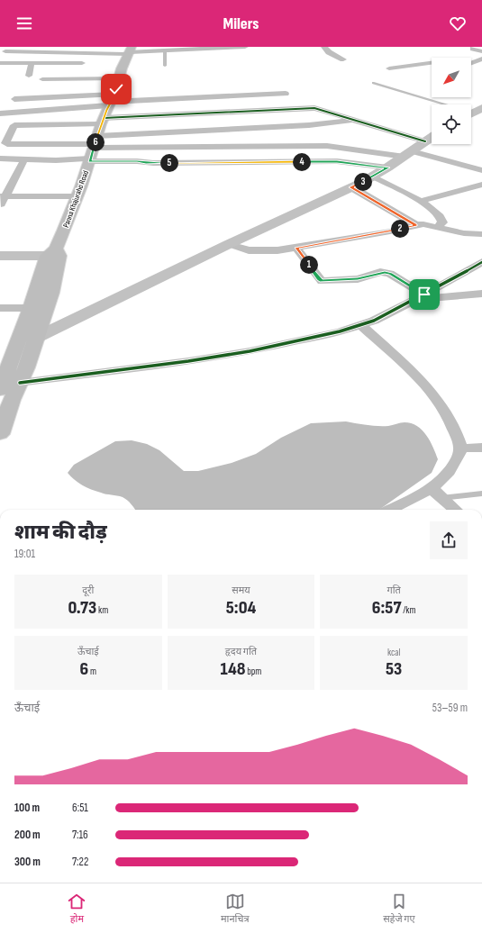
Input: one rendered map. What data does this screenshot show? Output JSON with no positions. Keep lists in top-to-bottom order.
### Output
{
  "streets": {
    "main road": ["Panna Khajuraho Road"]
  },
  "north": "bottom left",
  "page": {
    "header": "Milers",
    "pins": [
      "6",
      "4",
      "5",
      "3",
      "2",
      "1"
    ],
    "heading": ["शाम की दौड़", "19:01"],
    "stats": [
      ["दूरी", "0.73 km"],
      ["समय", "5:04"],
      ["गति", "6:57 /km"],
      ["ऊँचाई", "6 m"],
      ["हृदय गति", "148 bpm"],
      ["kcal", "53"]
    ],
    "chart": ["ऊँचाई", "53–59 m"],
    "list": [
      {
        "name": "100 m",
        "note": "6:51"
      },
      {
        "name": "200 m",
        "note": "7:16"
      },
      {
        "name": "300 m",
        "note": "7:22"
      }
    ],
    "tabs": ["होम", "मानचित्र", "सहेजे गए"]
  }
}
